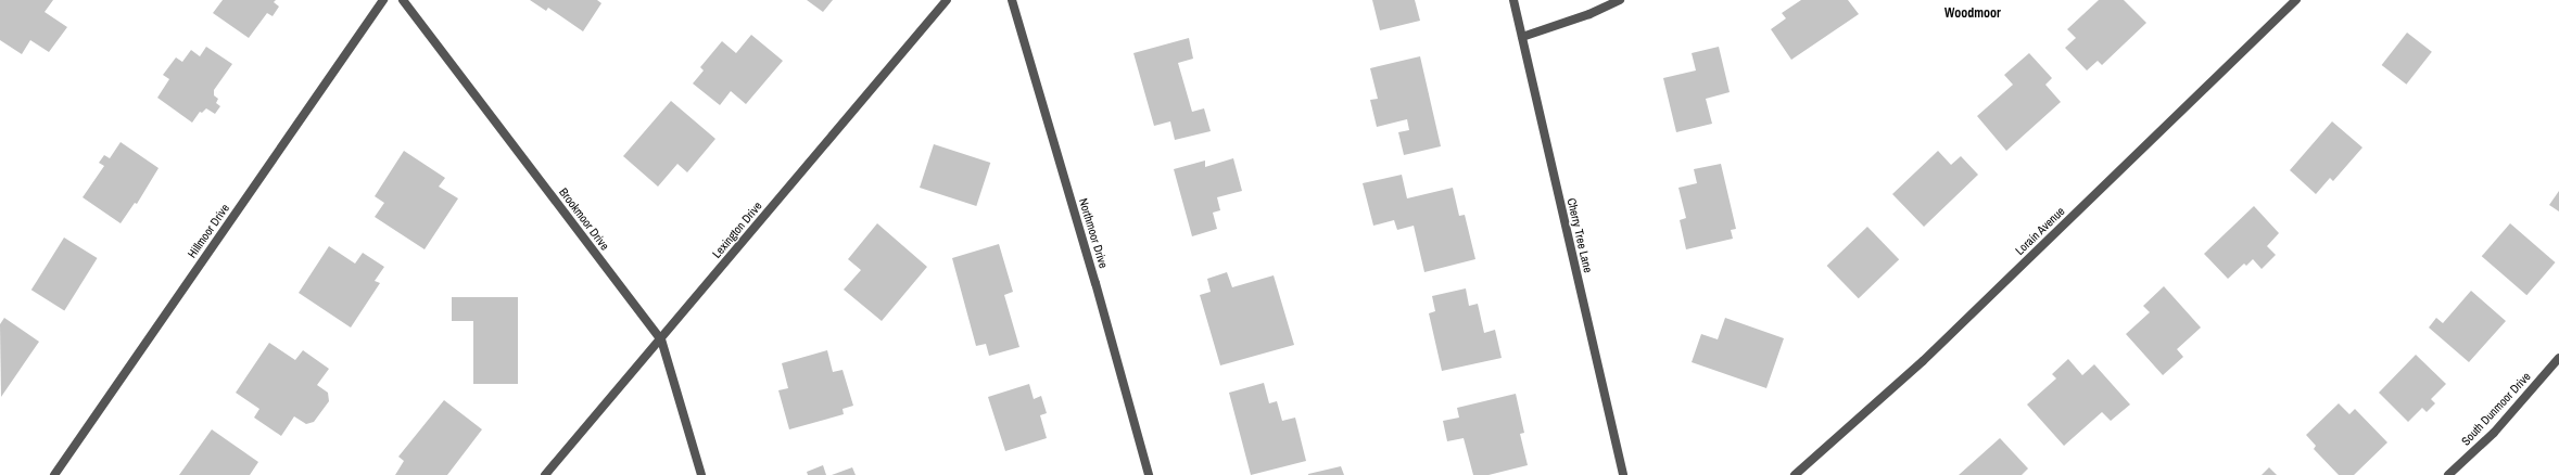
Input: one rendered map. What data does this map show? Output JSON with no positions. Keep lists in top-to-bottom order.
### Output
{
  "streets": {
    "street": [
      "Brookmoor Drive",
      "Lexington Drive",
      "Hillmoor Drive",
      "Lorain Avenue",
      "Northmoor Drive",
      "Cherry Tree Lane",
      "South Dunmoor Drive"
    ]
  },
  "crossings": [
    ["Brookmoor Drive", "Lexington Drive"]
  ],
  "districts": ["Woodmoor"]
}
